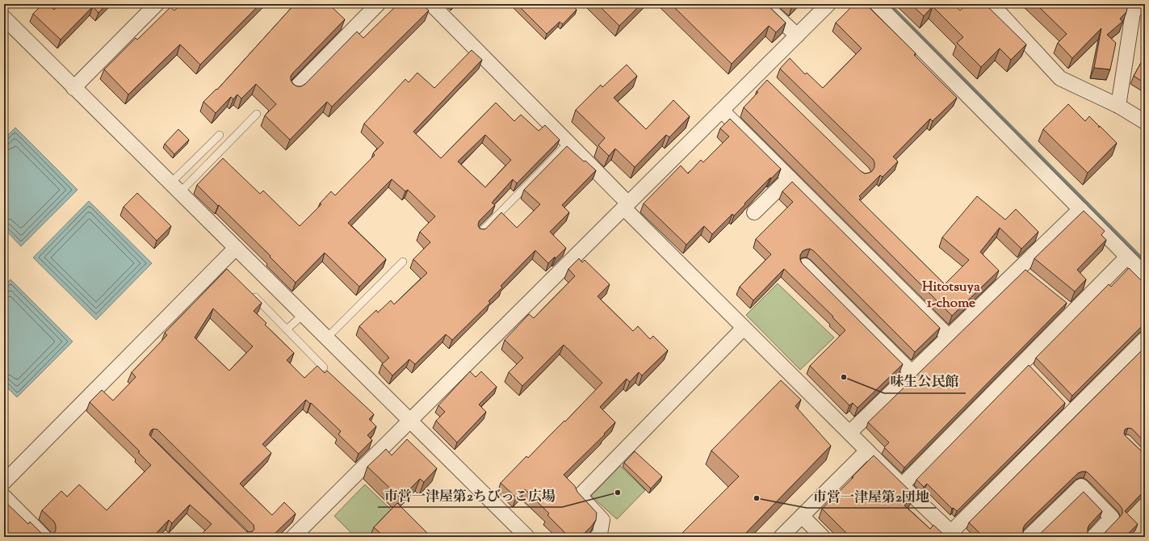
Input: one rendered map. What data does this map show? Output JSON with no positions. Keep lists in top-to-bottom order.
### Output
{
  "districts": ["Hitotsuya 1-chome"],
  "places": ["味生公民館", "市営一津屋第2ちびっこ広場", "市営一津屋第2団地"]
}
